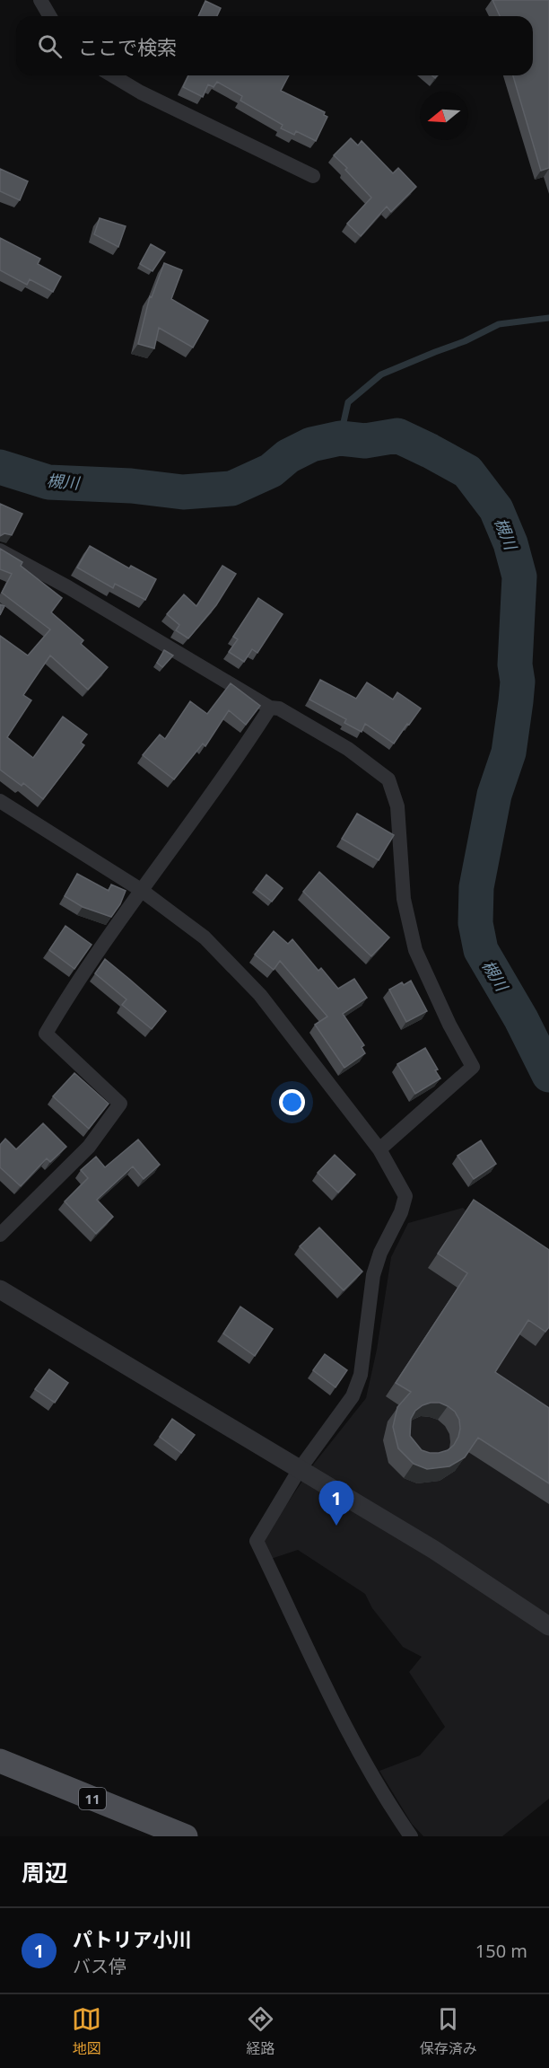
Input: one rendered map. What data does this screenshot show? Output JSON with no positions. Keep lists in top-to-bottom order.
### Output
{
  "streets": {
    "main road": ["11"]
  },
  "water": ["槻川"],
  "north": "left",
  "page": {
    "search": "ここで検索",
    "pins": "1",
    "heading": "周辺",
    "list": [
      {
        "mark": "1",
        "name": "パトリア小川",
        "note": "バス停",
        "value": "150 m"
      }
    ],
    "nav": ["地図", "経路", "保存済み"]
  }
}
